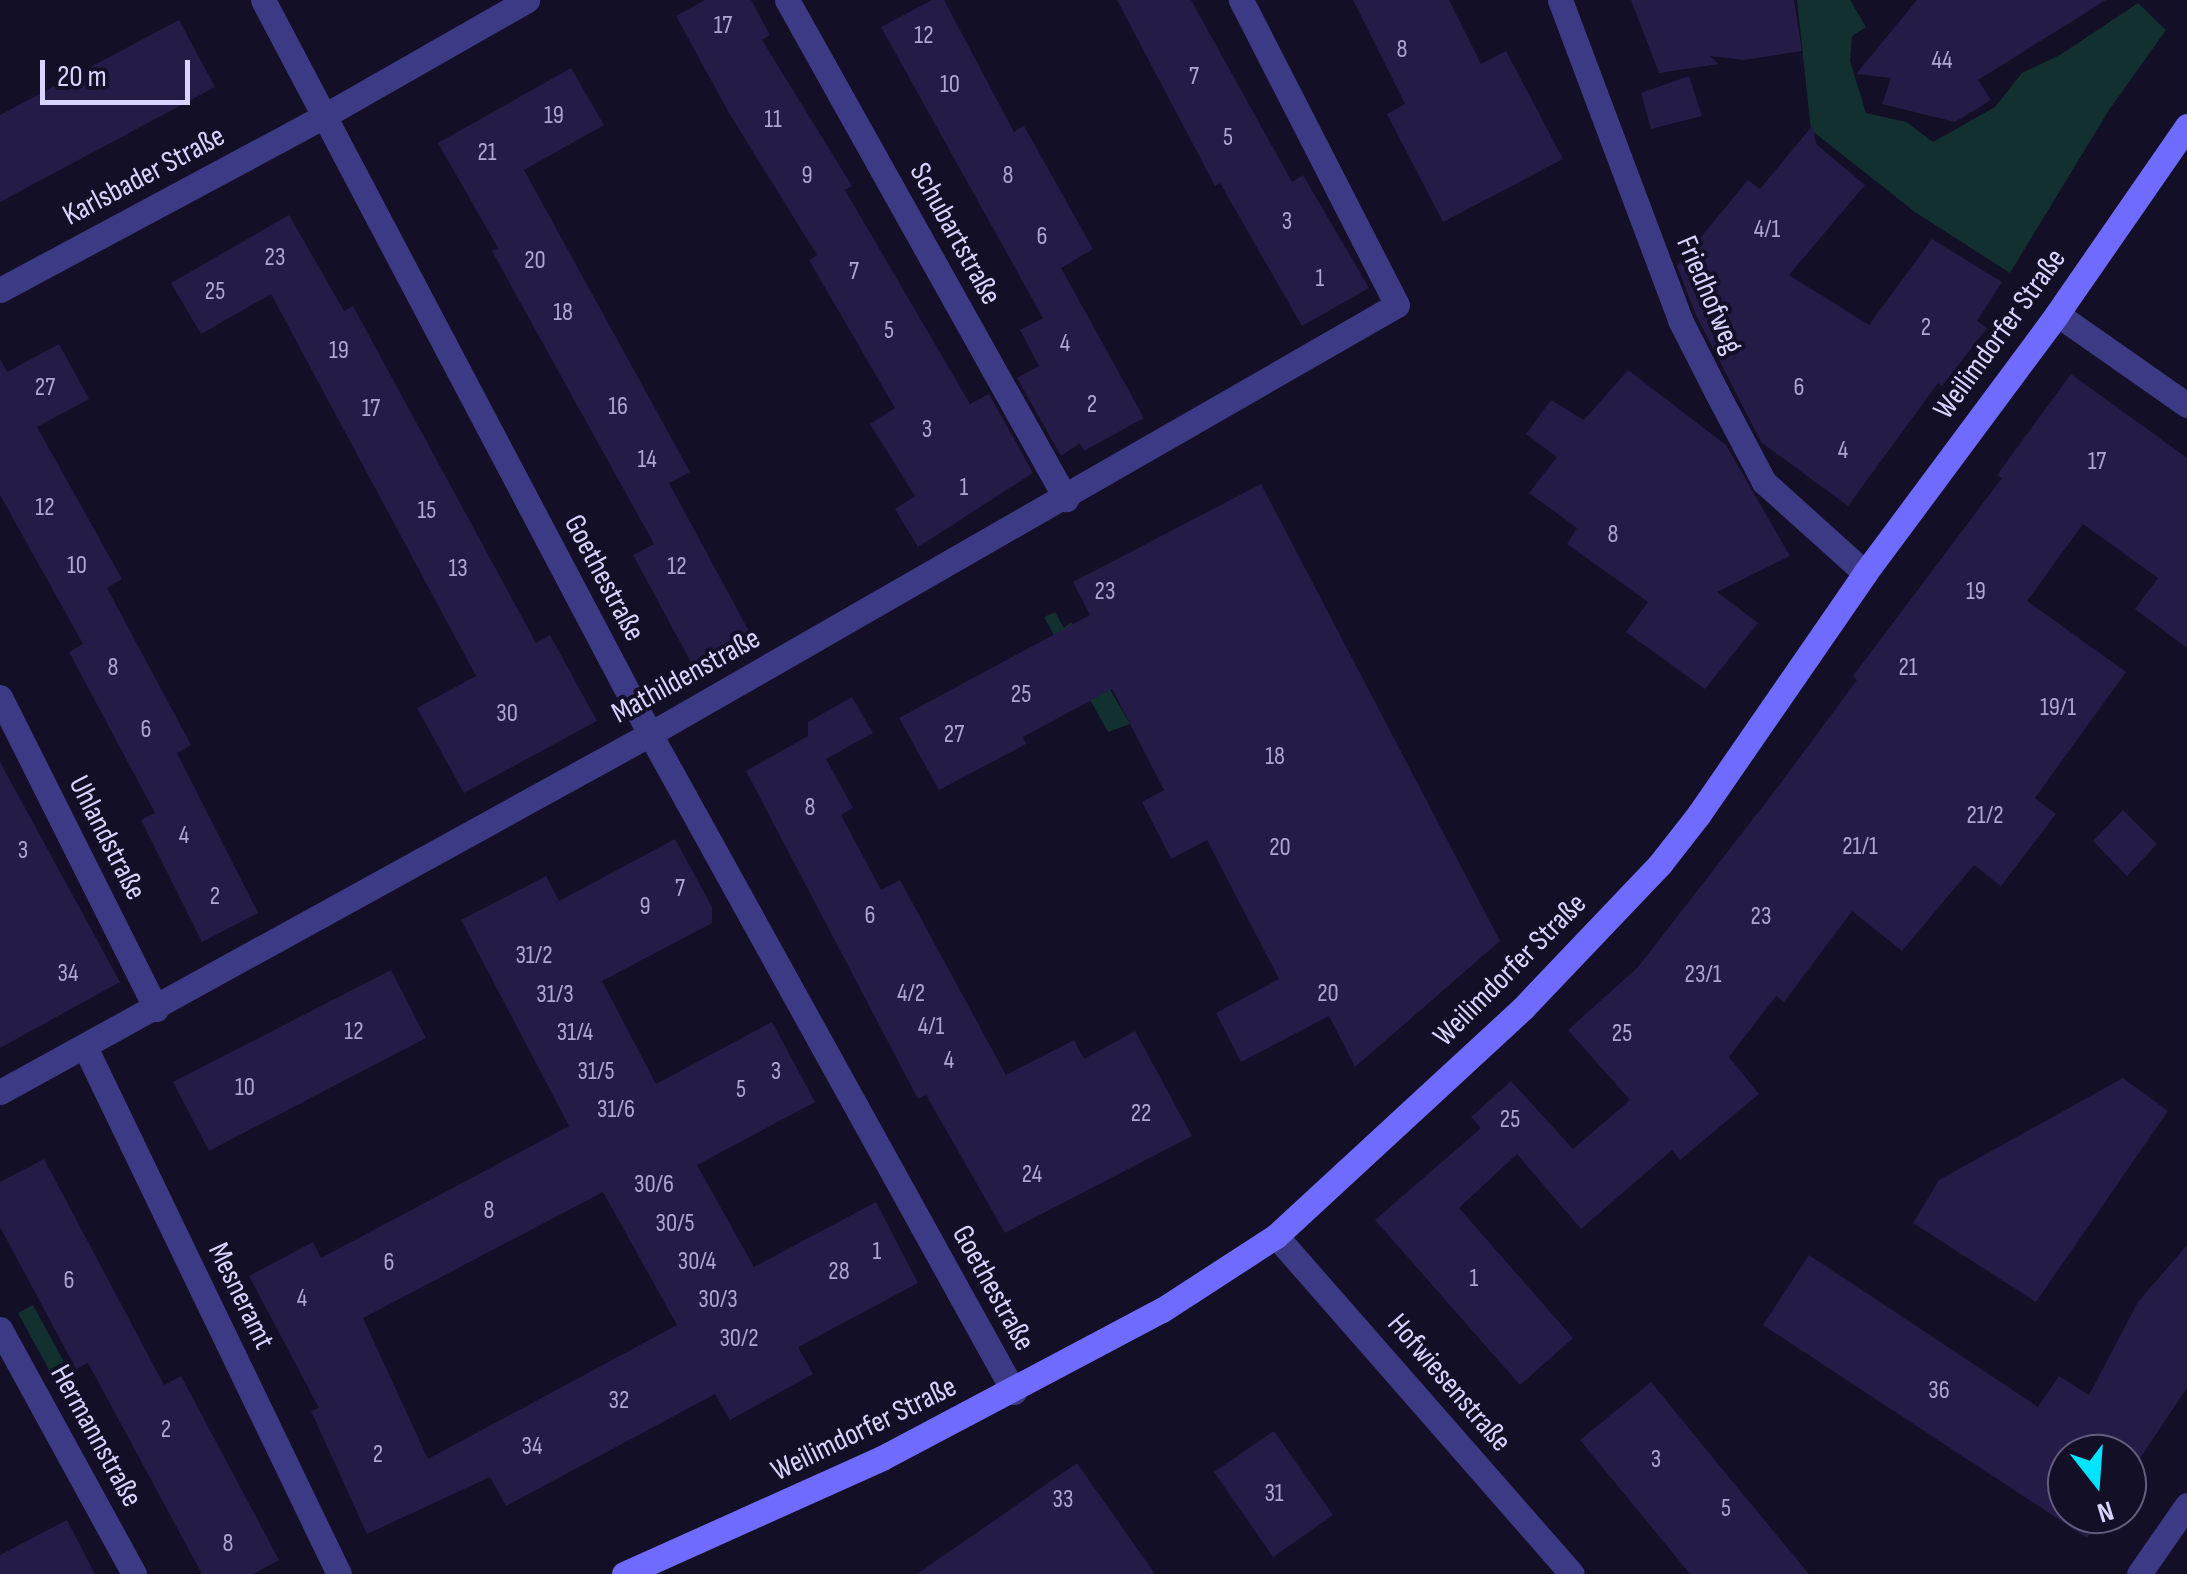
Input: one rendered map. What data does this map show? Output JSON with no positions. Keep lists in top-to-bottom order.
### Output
{
  "streets": {
    "main road": ["Weilimdorfer Straße"],
    "street": [
      "Karlsbader Straße",
      "Schubartstraße",
      "Friedhofweg",
      "Goethestraße",
      "Mathildenstraße",
      "Uhlandstraße",
      "Mesneramt",
      "Hofwiesenstraße",
      "Hermannstraße"
    ]
  },
  "crossings": [
    ["Karlsbader Straße", "Goethestraße"],
    ["Schubartstraße", "Mathildenstraße"],
    ["Friedhofweg", "Weilimdorfer Straße"],
    ["Weilimdorfer Straße", "Goethestraße"],
    ["Weilimdorfer Straße", "Hofwiesenstraße"],
    ["Goethestraße", "Mathildenstraße"],
    ["Mathildenstraße", "Uhlandstraße"],
    ["Mathildenstraße", "Mesneramt"]
  ],
  "house_numbers": [
    "17",
    "12",
    "8",
    "44",
    "7",
    "10",
    "19",
    "11",
    "5",
    "21",
    "9",
    "8",
    "3",
    "4/1",
    "6",
    "23",
    "20",
    "7",
    "1",
    "25",
    "18",
    "2",
    "5",
    "4",
    "19",
    "27",
    "6",
    "2",
    "16",
    "17",
    "3",
    "4",
    "14",
    "17",
    "1",
    "12",
    "15",
    "8",
    "10",
    "12",
    "13",
    "23",
    "19",
    "8",
    "21",
    "25",
    "19/1",
    "30",
    "6",
    "27",
    "18",
    "8",
    "21/2",
    "4",
    "21/1",
    "20",
    "3",
    "7",
    "2",
    "9",
    "6",
    "23",
    "31/2",
    "34",
    "23/1",
    "4/2",
    "20",
    "31/3",
    "4/1",
    "12",
    "31/4",
    "25",
    "4",
    "31/5",
    "3",
    "10",
    "5",
    "31/6",
    "22",
    "25",
    "24",
    "30/6",
    "8",
    "30/5",
    "1",
    "30/4",
    "6",
    "28",
    "1",
    "6",
    "4",
    "30/3",
    "30/2",
    "36",
    "32",
    "2",
    "34",
    "2",
    "3",
    "31",
    "33",
    "5",
    "8"
  ],
  "scale_bar": "20 m",
  "north": "bottom"
}
